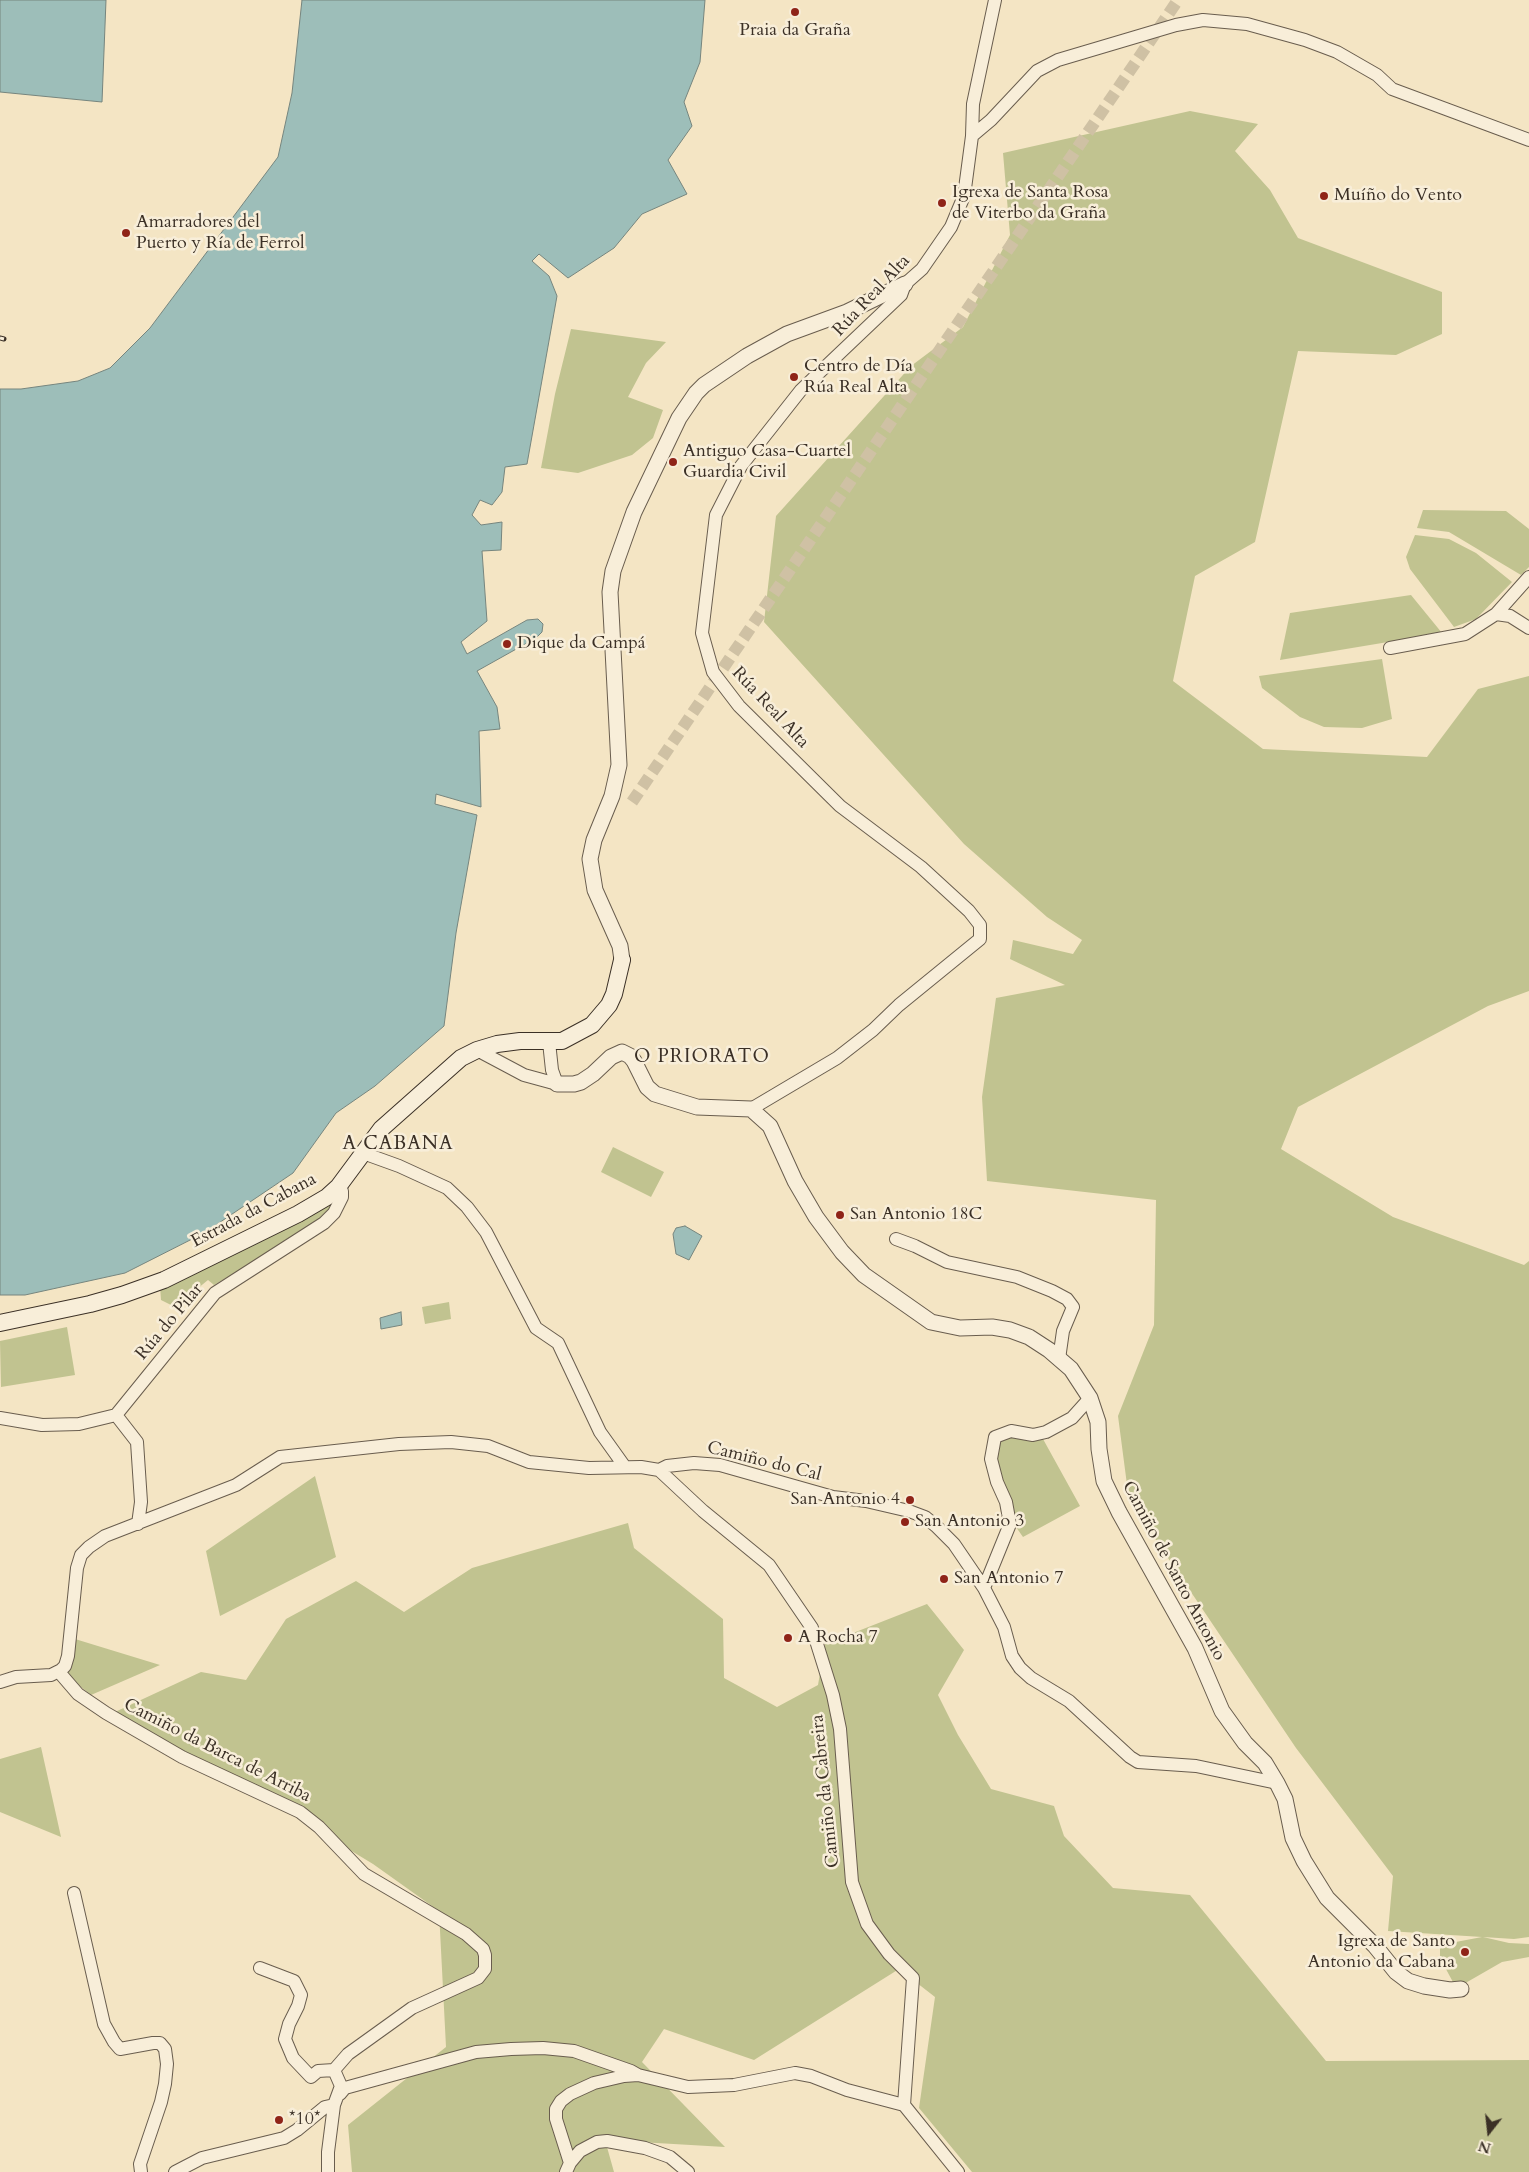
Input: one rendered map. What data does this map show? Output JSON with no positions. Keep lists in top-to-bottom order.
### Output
{
  "streets": {
    "main road": ["Estrada da Cabana"],
    "street": [
      "Rúa Real Alta",
      "Rúa do Pilar",
      "Camiño do Cal",
      "Camiño de Santo Antonio",
      "Camiño da Barca de Arriba",
      "Camiño da Cabreira"
    ]
  },
  "crossings": [
    ["Rúa Real Alta", "Camiño de Santo Antonio"],
    ["Estrada da Cabana", "Rúa do Pilar"],
    ["Camiño do Cal", "Camiño de Santo Antonio"],
    ["Camiño do Cal", "Camiño da Cabreira"]
  ],
  "districts": ["O PRIORATO", "A CABANA"],
  "places": [
    "Praia da Graña",
    "Muíño do Vento",
    "Igrexa de Santa Rosa de Viterbo da Graña",
    "Amarradores del Puerto y Ría de Ferrol",
    "Centro de Día Rúa Real Alta",
    "Antiguo Casa-Cuartel Guardia Civil",
    "Dique da Campá",
    "San Antonio 18C",
    "San Antonio 4",
    "San Antonio 3",
    "San Antonio 7",
    "A Rocha 7",
    "Igrexa de Santo Antonio da Cabana",
    "*10*"
  ],
  "north": "bottom"
}
